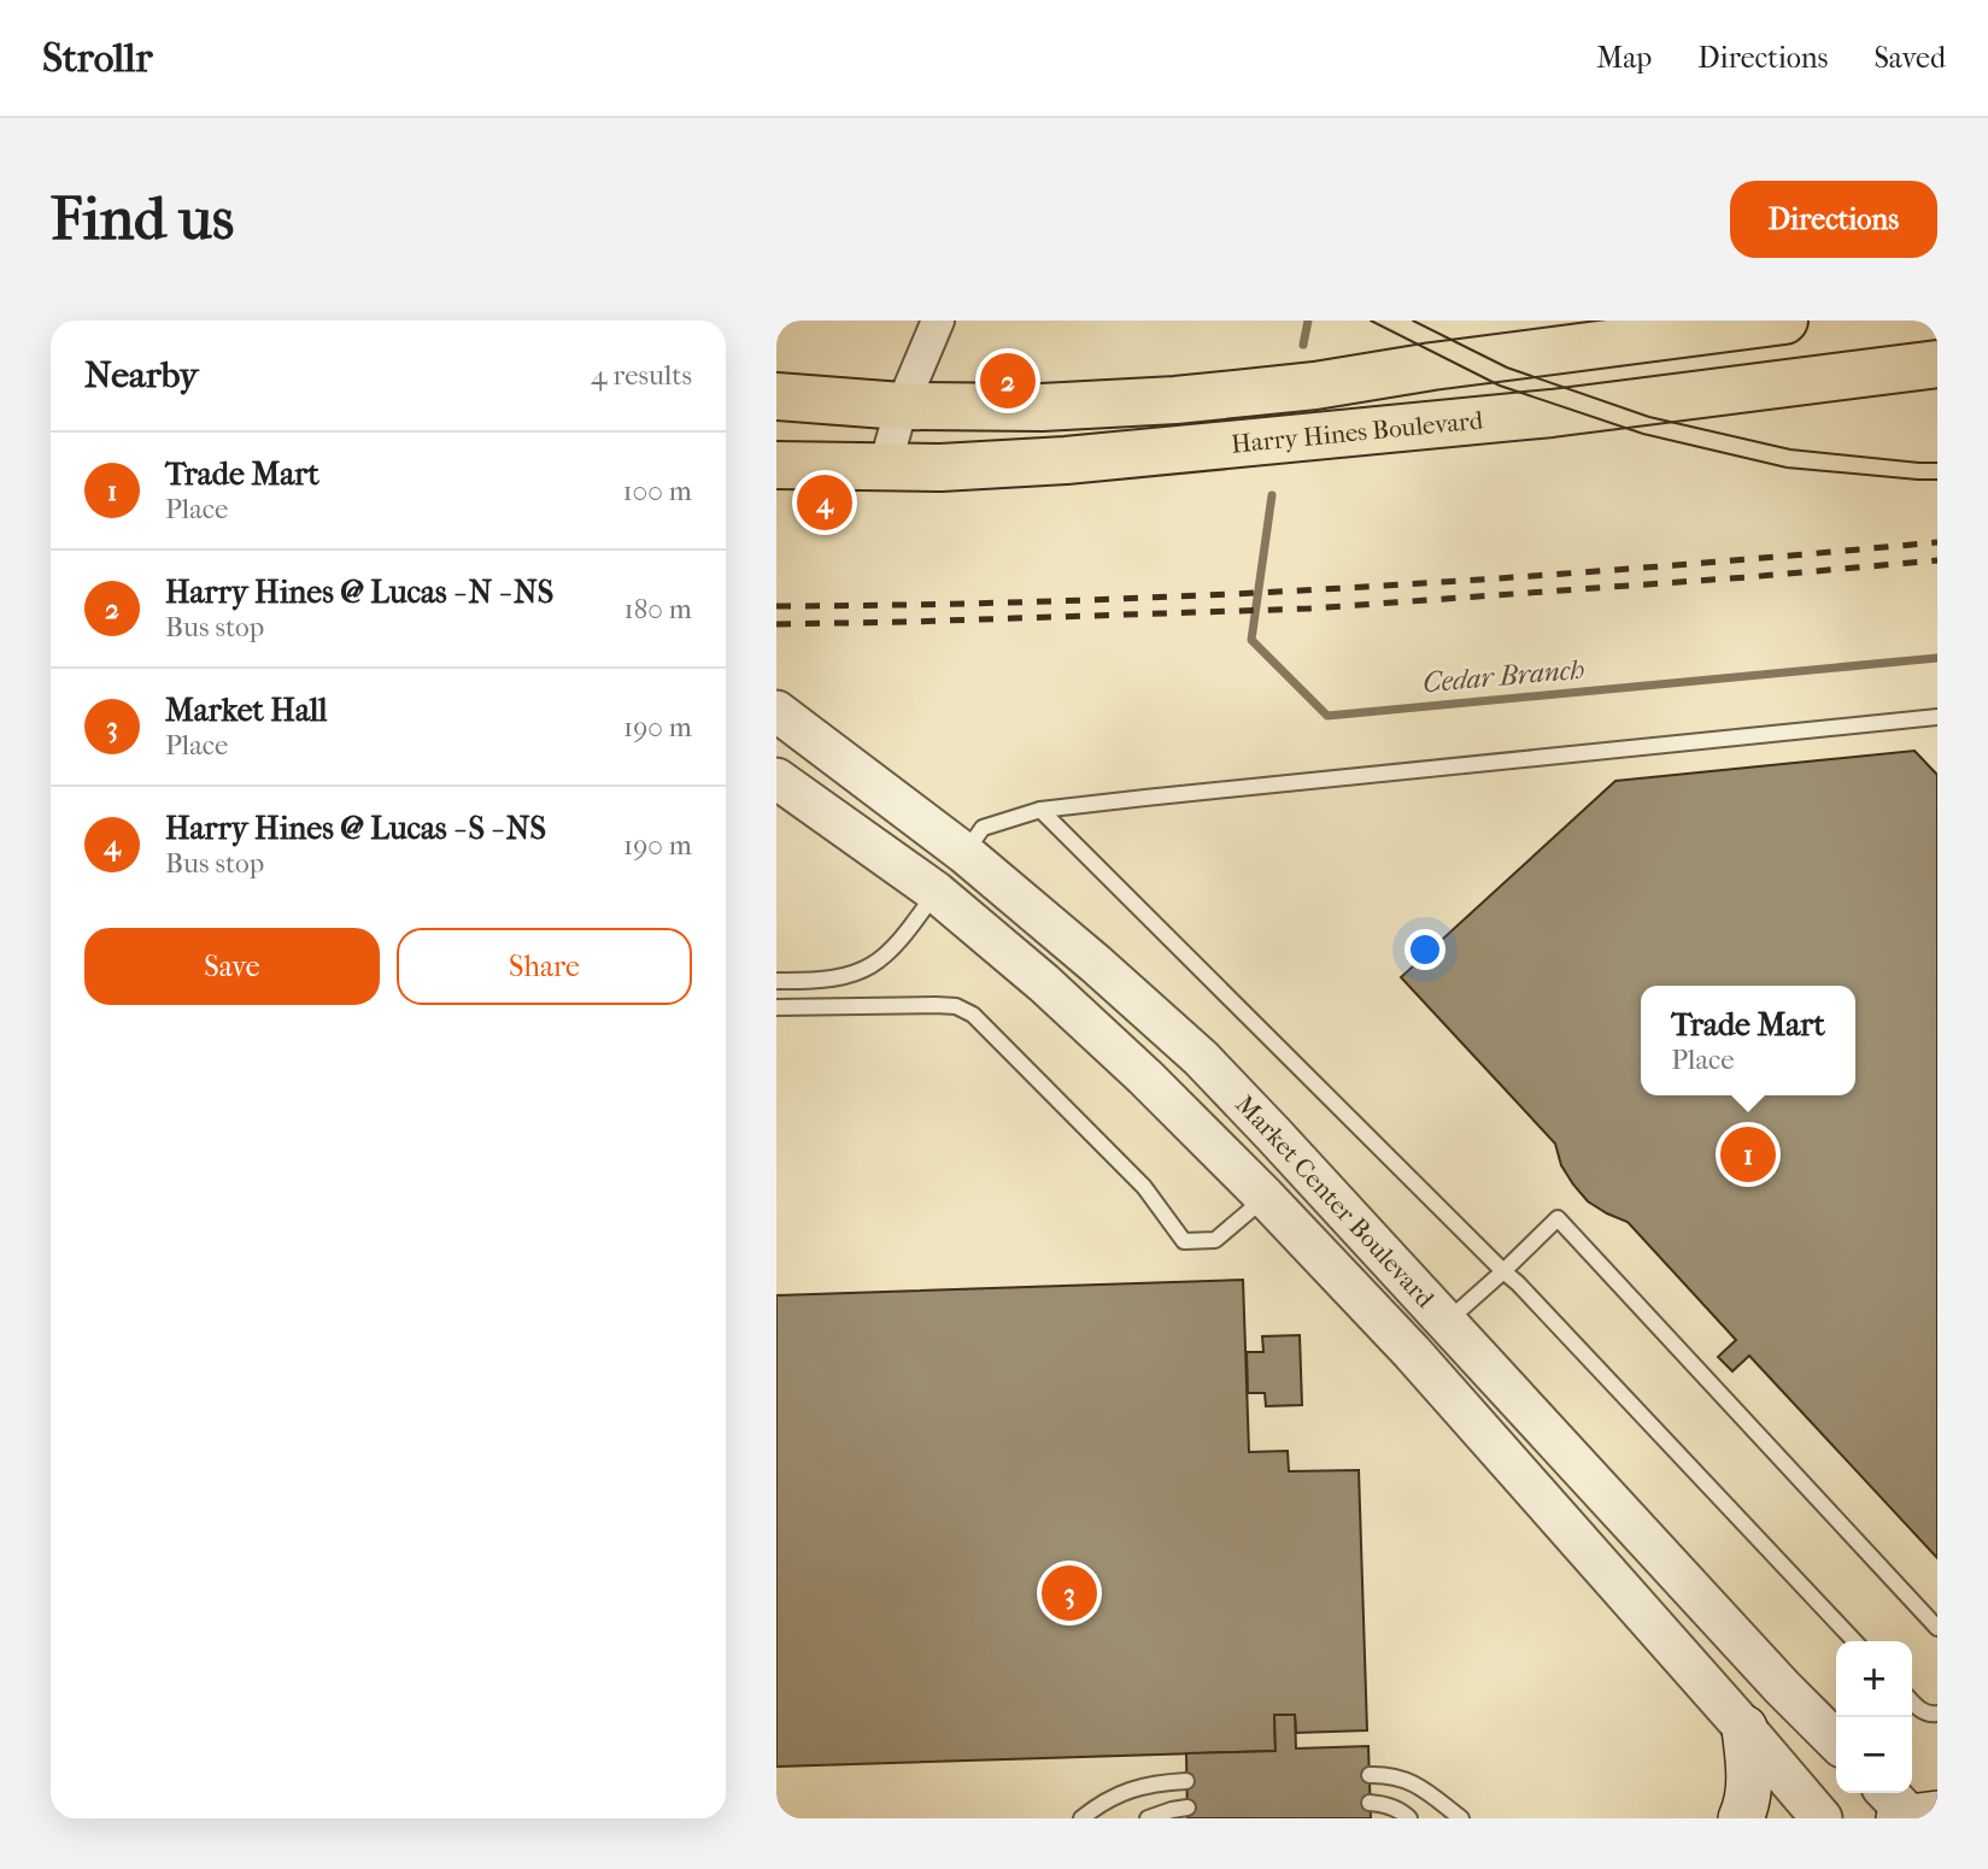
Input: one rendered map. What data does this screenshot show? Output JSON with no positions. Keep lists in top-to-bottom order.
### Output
{
  "streets": {
    "main road": ["Harry Hines Boulevard"],
    "street": ["Market Center Boulevard"]
  },
  "water": ["Cedar Branch"],
  "page": {
    "header": "Strollr",
    "nav": ["Map", "Directions", "Saved"],
    "buttons": [
      "Directions",
      ["Save", "Share"]
    ],
    "title": "Find us",
    "heading": ["Nearby", "4 results"],
    "pins": [
      "2",
      "4",
      "1",
      "3"
    ],
    "list": [
      {
        "mark": "1",
        "name": "Trade Mart",
        "note": "Place",
        "value": "100 m"
      },
      {
        "mark": "2",
        "name": "Harry Hines @ Lucas - N - NS",
        "note": "Bus stop",
        "value": "180 m"
      },
      {
        "mark": "3",
        "name": "Market Hall",
        "note": "Place",
        "value": "190 m"
      },
      {
        "mark": "4",
        "name": "Harry Hines @ Lucas - S - NS",
        "note": "Bus stop",
        "value": "190 m"
      }
    ],
    "popup": ["Trade Mart", "Place"],
    "map_buttons": ["+", "−"]
  }
}
